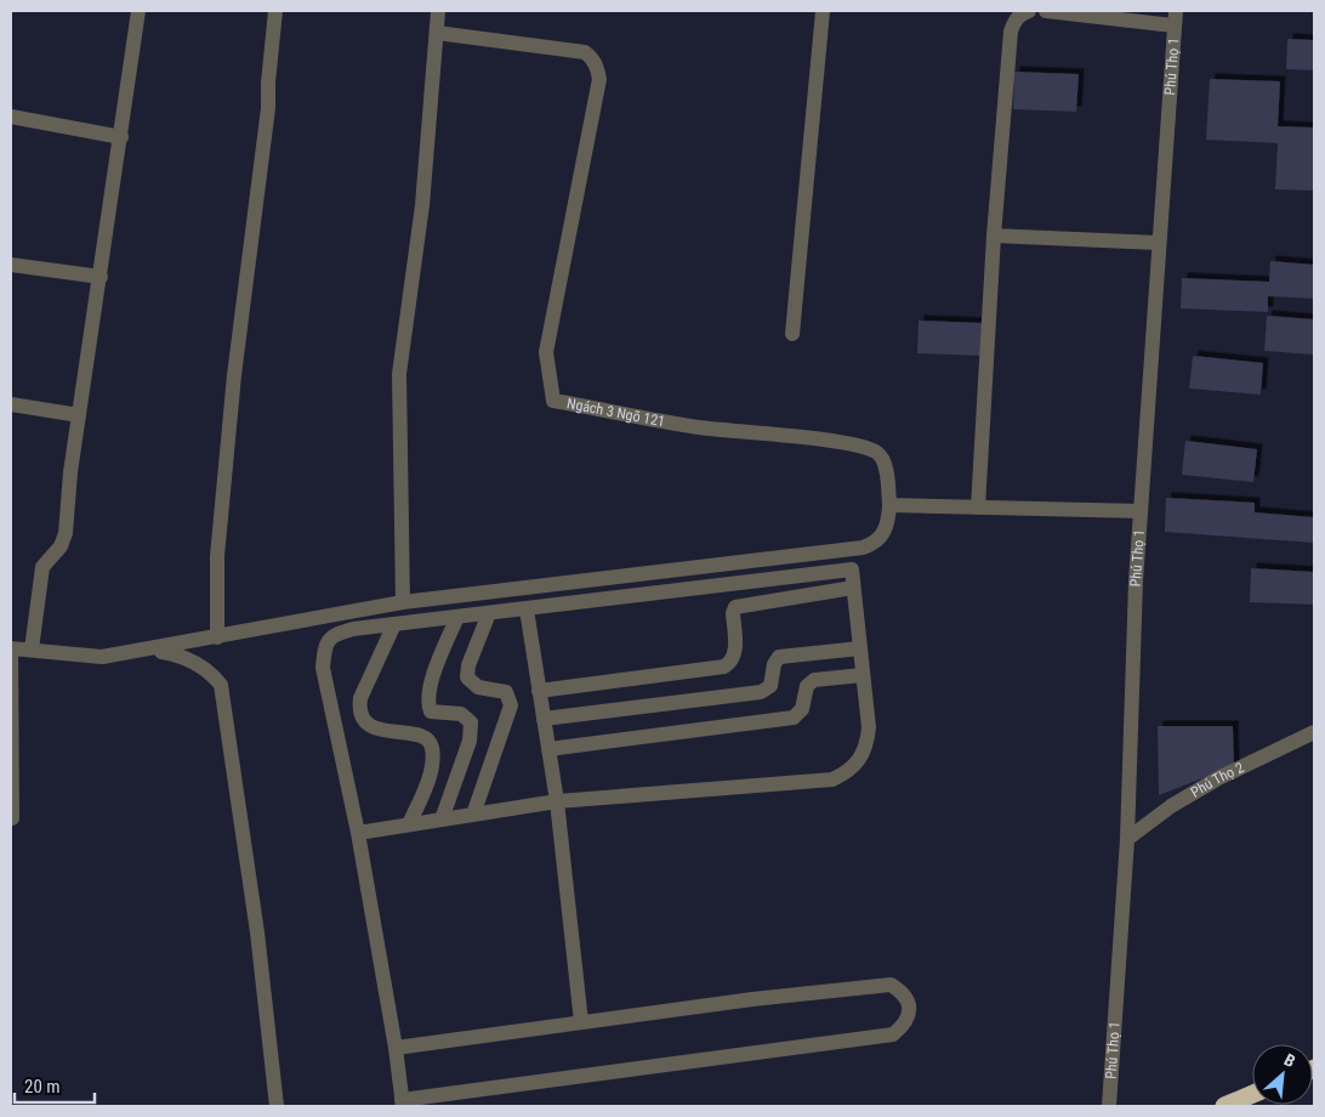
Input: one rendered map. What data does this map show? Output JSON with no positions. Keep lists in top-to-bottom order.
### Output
{
  "streets": {
    "street": ["Phú Thọ 1", "Ngách 3 Ngõ 121", "Phú Thọ 2"]
  },
  "crossings": [
    ["Phú Thọ 1", "Phú Thọ 2"]
  ],
  "scale_bar": "20 m",
  "north": "top right"
}
